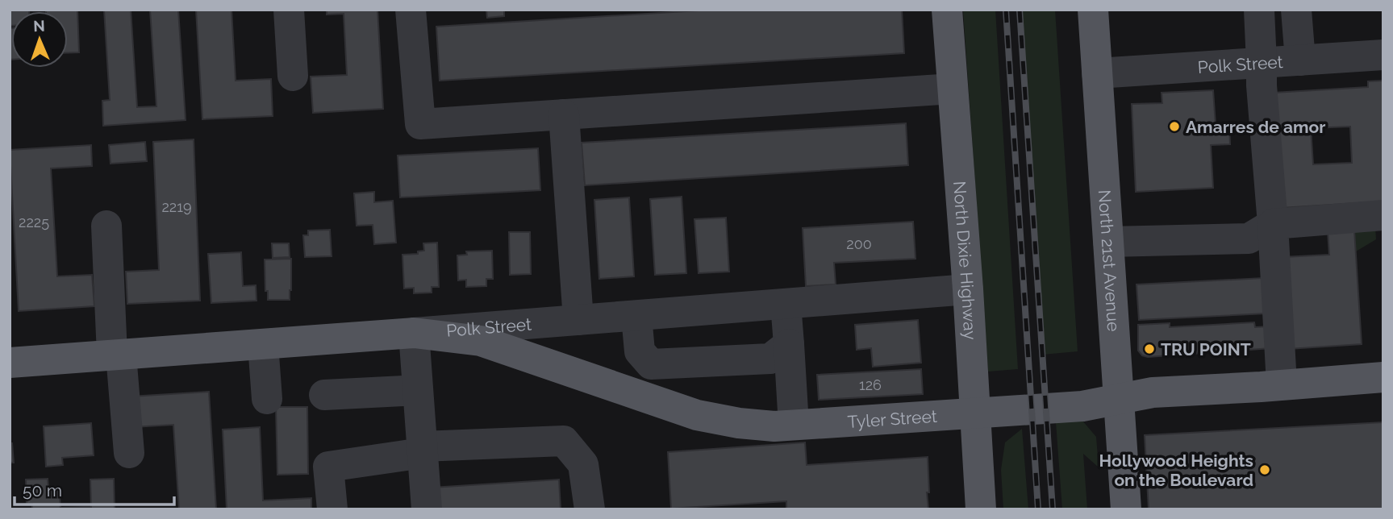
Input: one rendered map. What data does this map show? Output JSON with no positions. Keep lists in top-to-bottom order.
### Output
{
  "streets": {
    "main road": [
      "Polk Street",
      "North Dixie Highway",
      "North 21st Avenue",
      "Tyler Street"
    ]
  },
  "crossings": [
    ["Polk Street", "North Dixie Highway"],
    ["Polk Street", "North 21st Avenue"],
    ["Polk Street", "Tyler Street"],
    ["North Dixie Highway", "Tyler Street"],
    ["North 21st Avenue", "Tyler Street"]
  ],
  "places": ["Amarres de amor", "TRU POINT", "Hollywood Heights on the Boulevard"],
  "house_numbers": [
    "2219",
    "2225",
    "200",
    "126"
  ],
  "scale_bar": "50 m",
  "north": "top"
}
